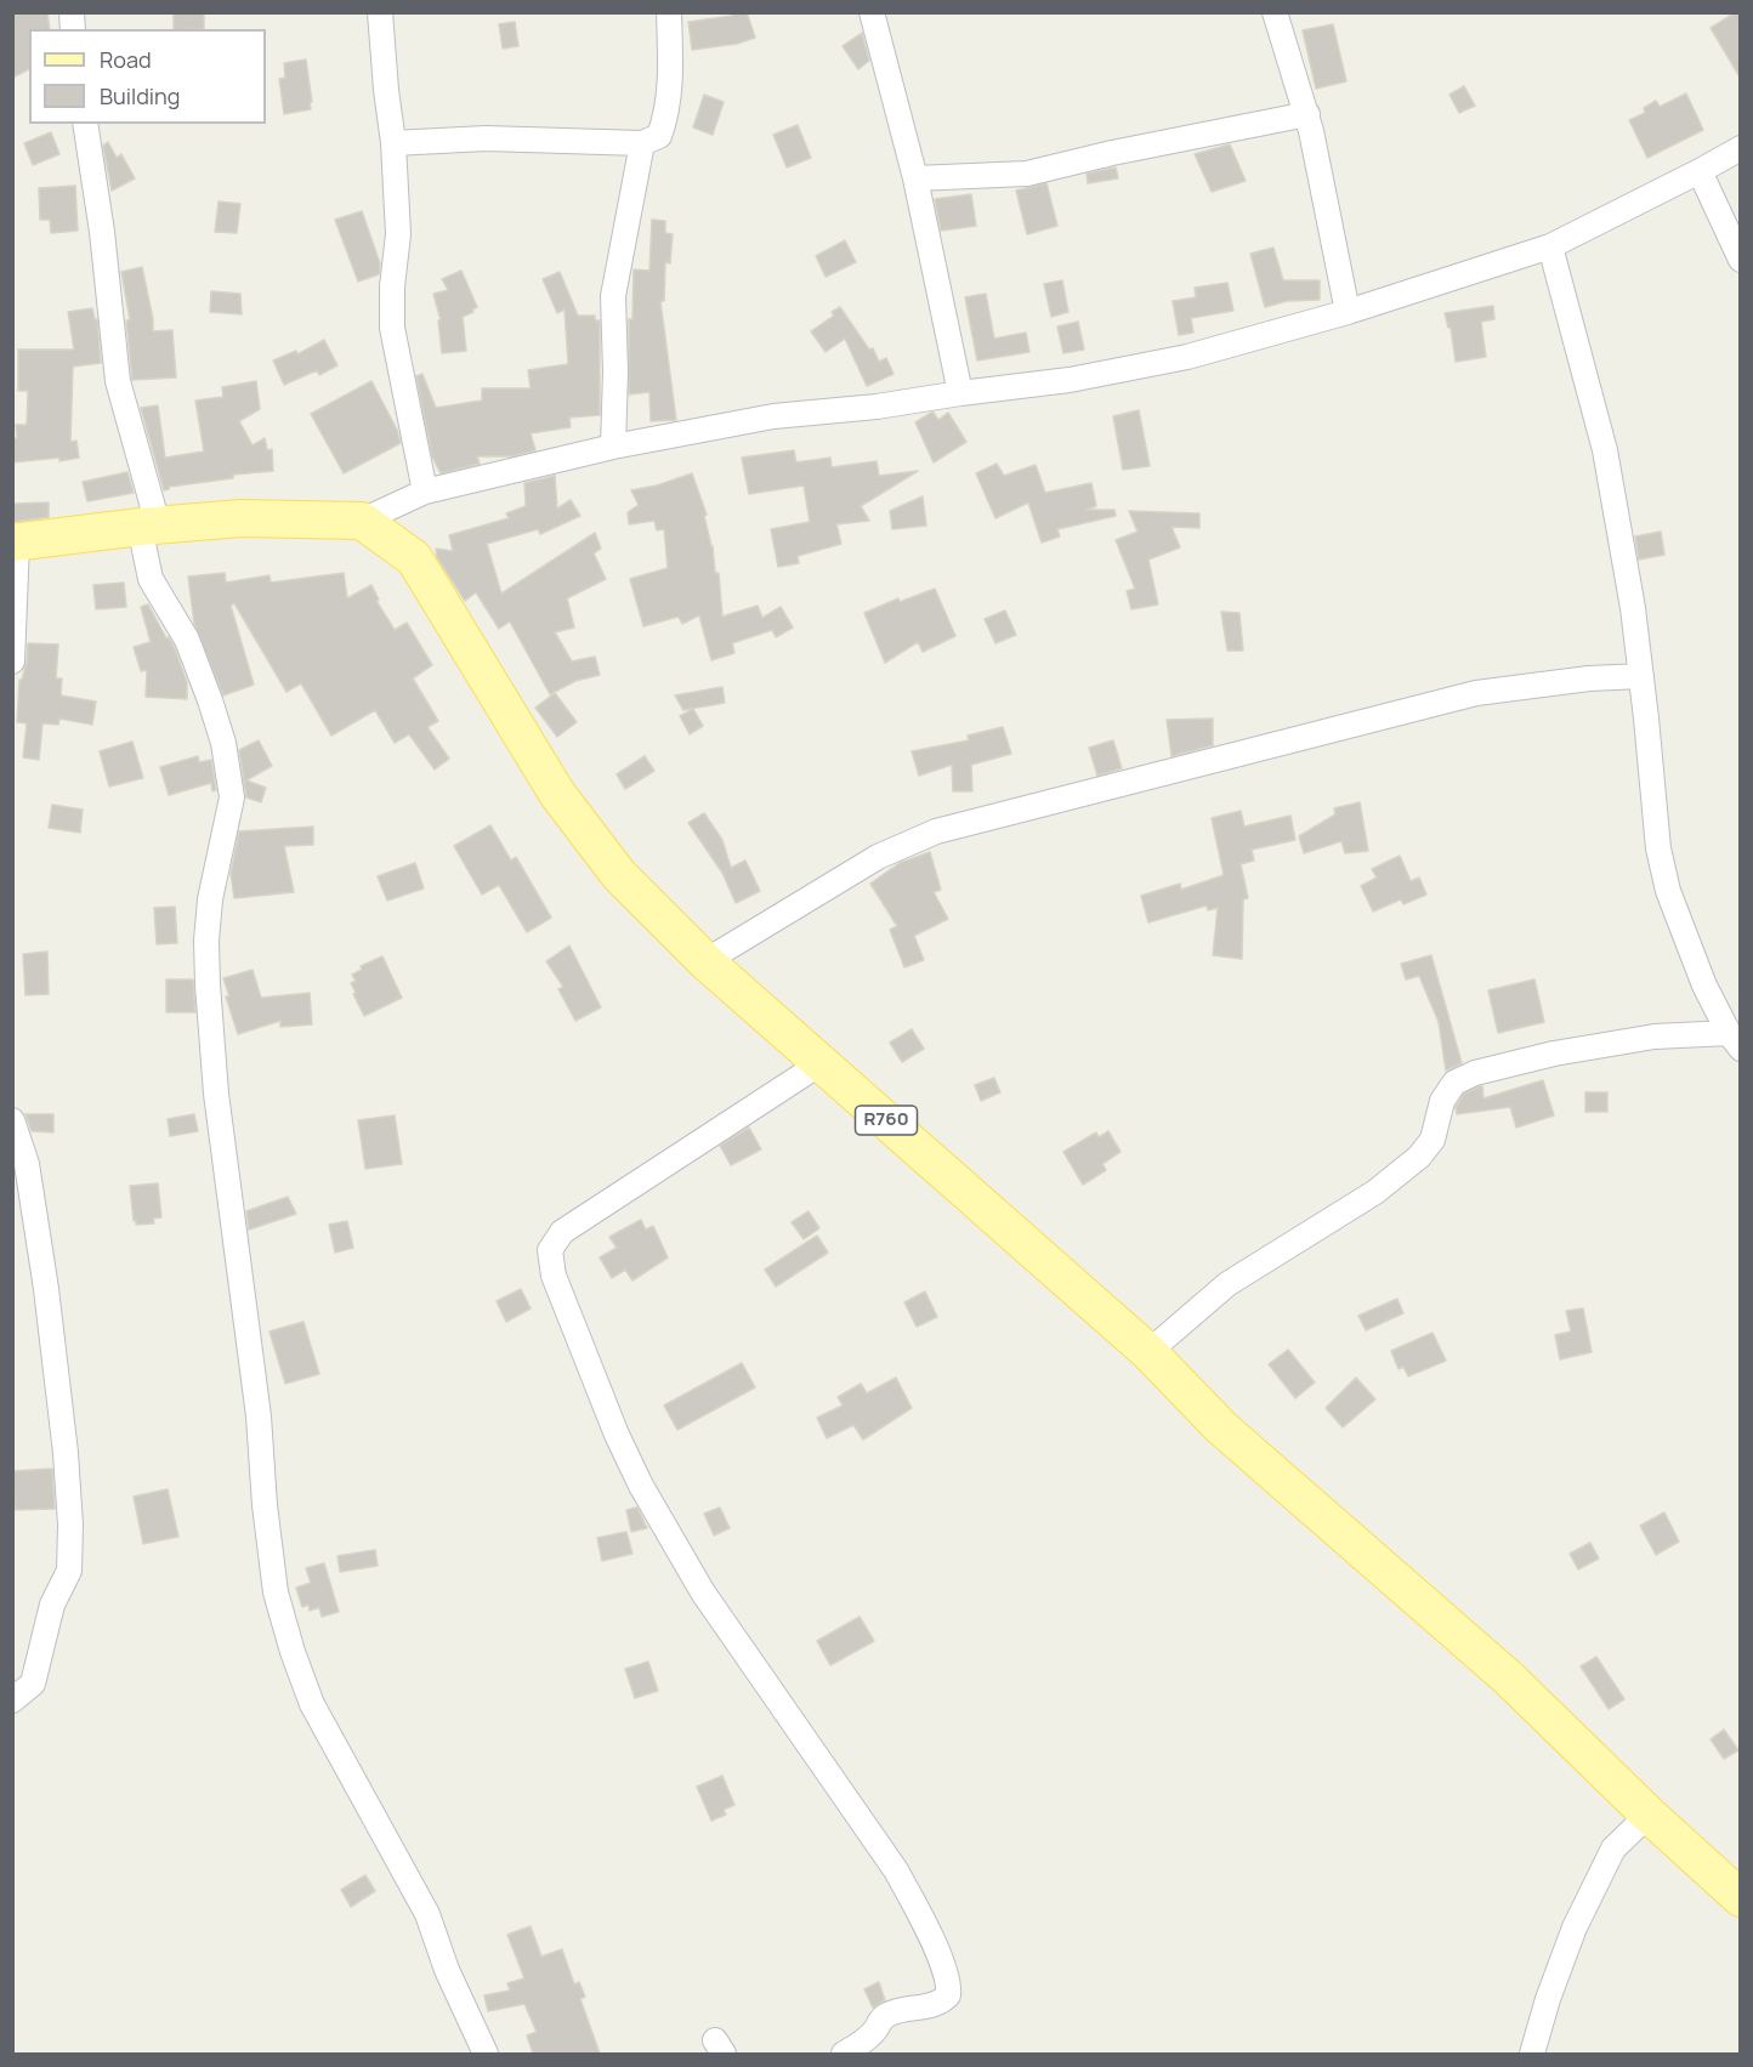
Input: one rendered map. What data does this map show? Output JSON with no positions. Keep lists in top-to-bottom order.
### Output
{
  "streets": {
    "main road": ["R760"]
  },
  "legend": ["Road", "Building"]
}
